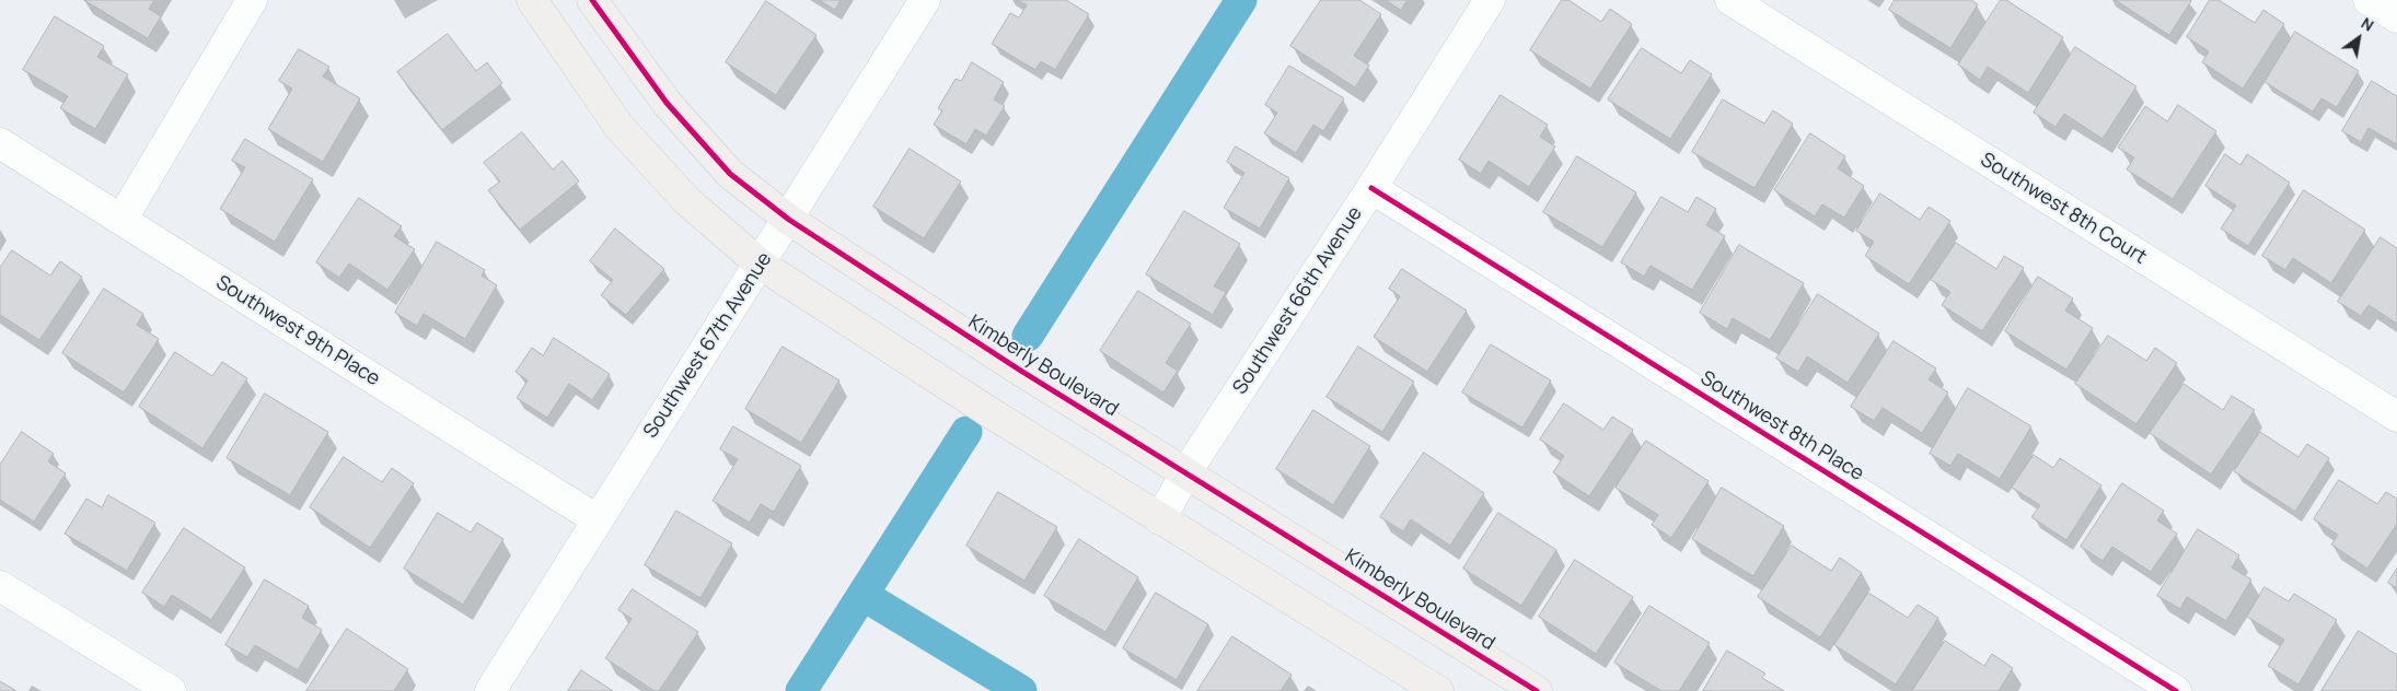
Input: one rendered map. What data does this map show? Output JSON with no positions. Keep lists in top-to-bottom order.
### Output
{
  "streets": {
    "street": [
      "Southwest 8th Court",
      "Southwest 66th Avenue",
      "Southwest 9th Place",
      "Southwest 67th Avenue",
      "Kimberly Boulevard",
      "Southwest 8th Place"
    ]
  },
  "crossings": [
    ["Southwest 66th Avenue", "Kimberly Boulevard"],
    ["Southwest 66th Avenue", "Southwest 8th Place"],
    ["Southwest 9th Place", "Southwest 67th Avenue"],
    ["Southwest 67th Avenue", "Kimberly Boulevard"]
  ],
  "north": "top right"
}
